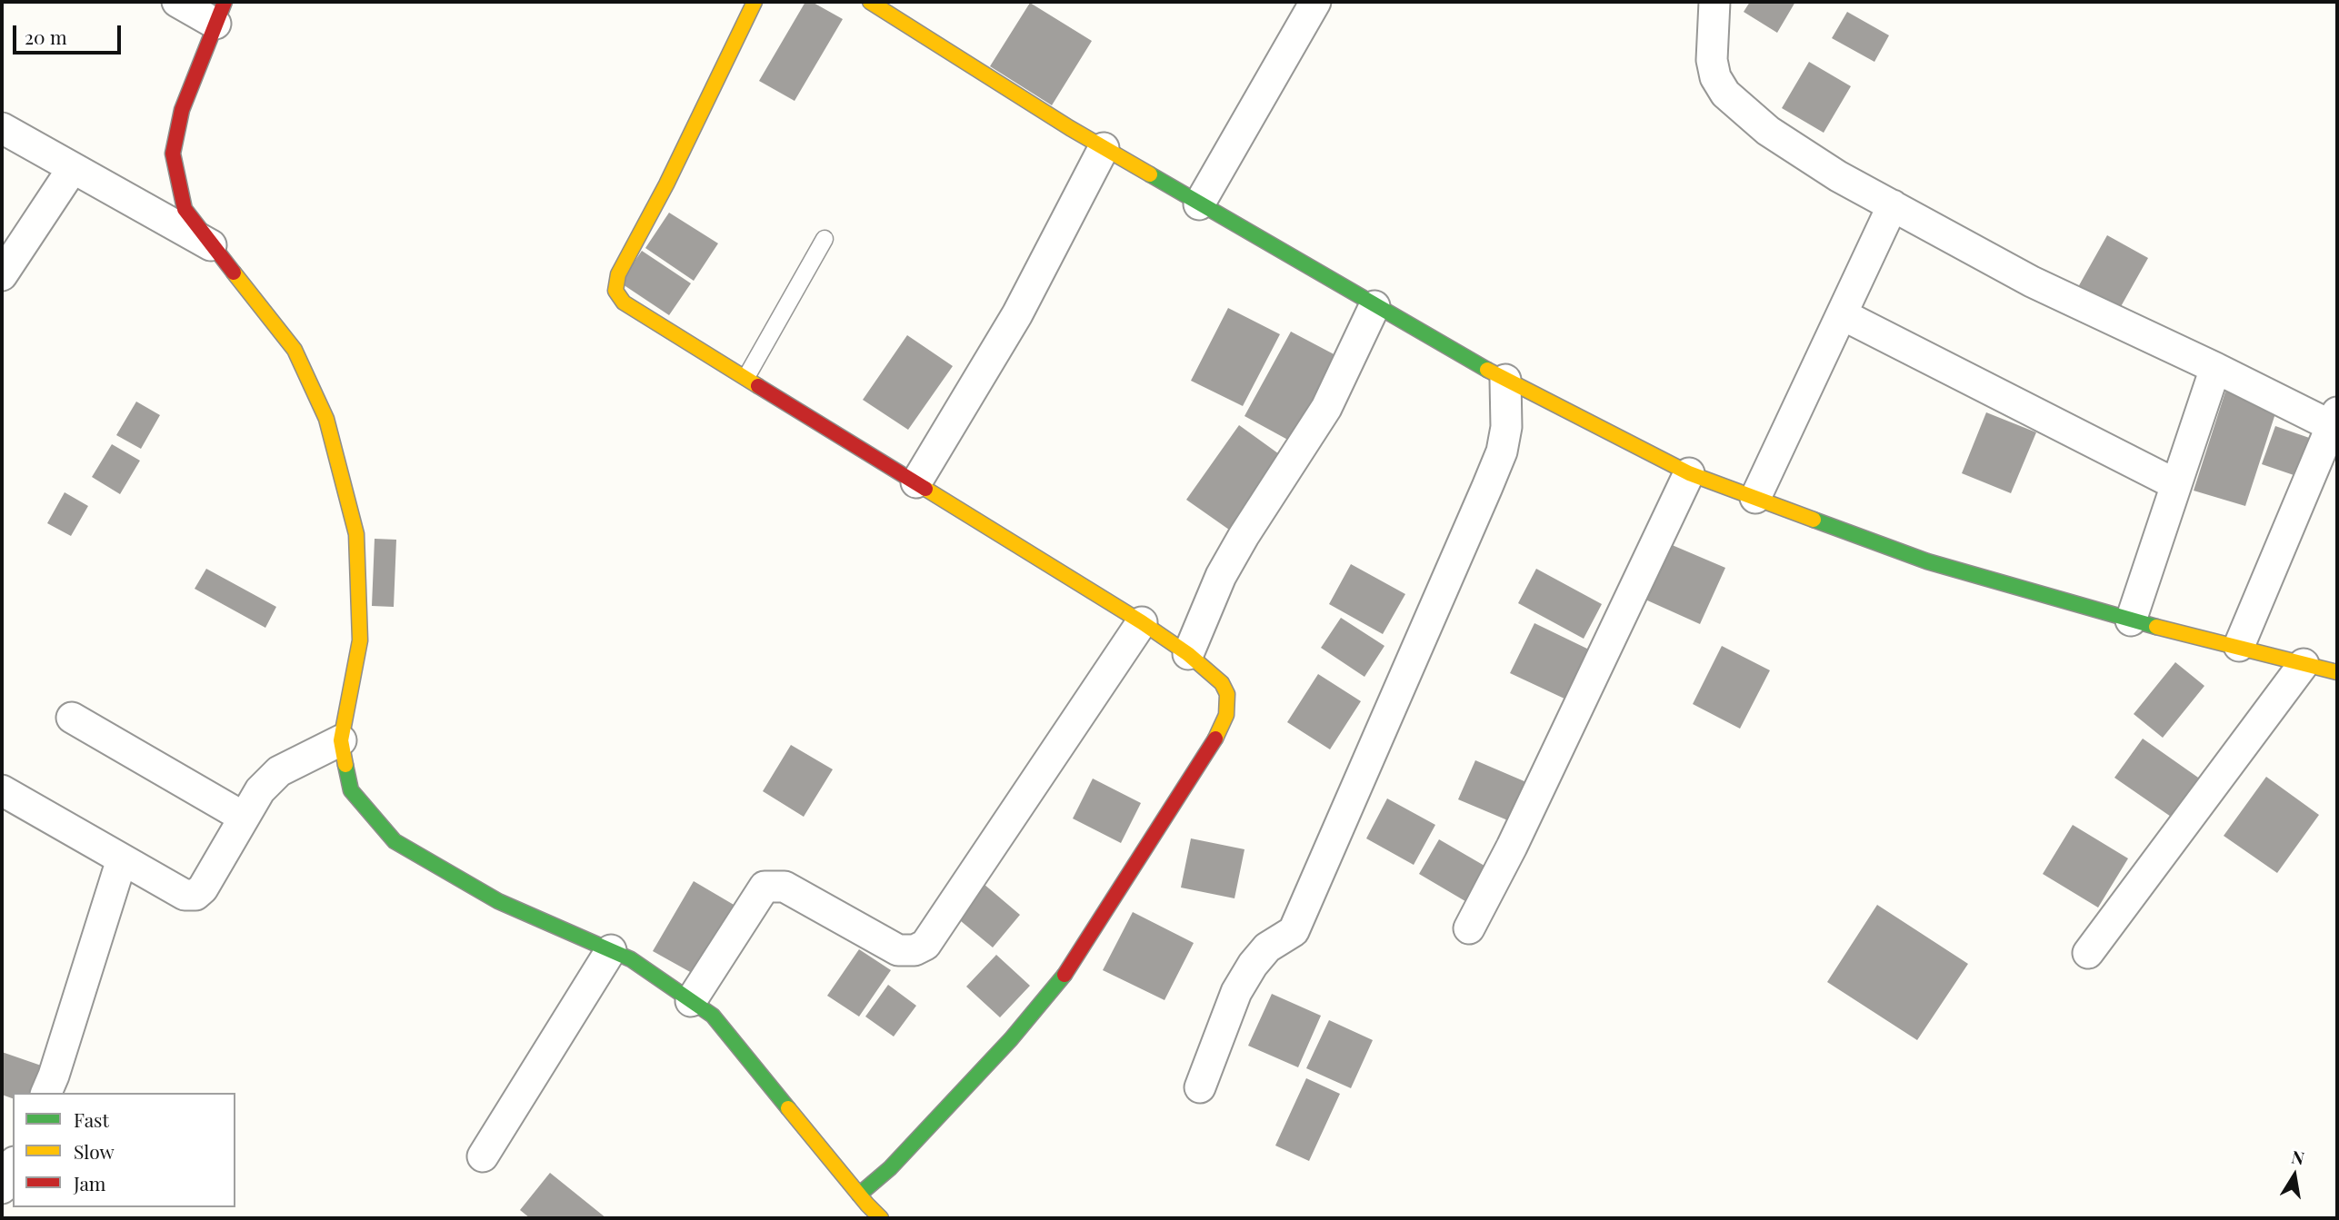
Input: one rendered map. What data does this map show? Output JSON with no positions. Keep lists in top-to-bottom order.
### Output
{
  "legend": ["Fast", "Slow", "Jam"],
  "scale_bar": "20 m",
  "north": "top"
}
